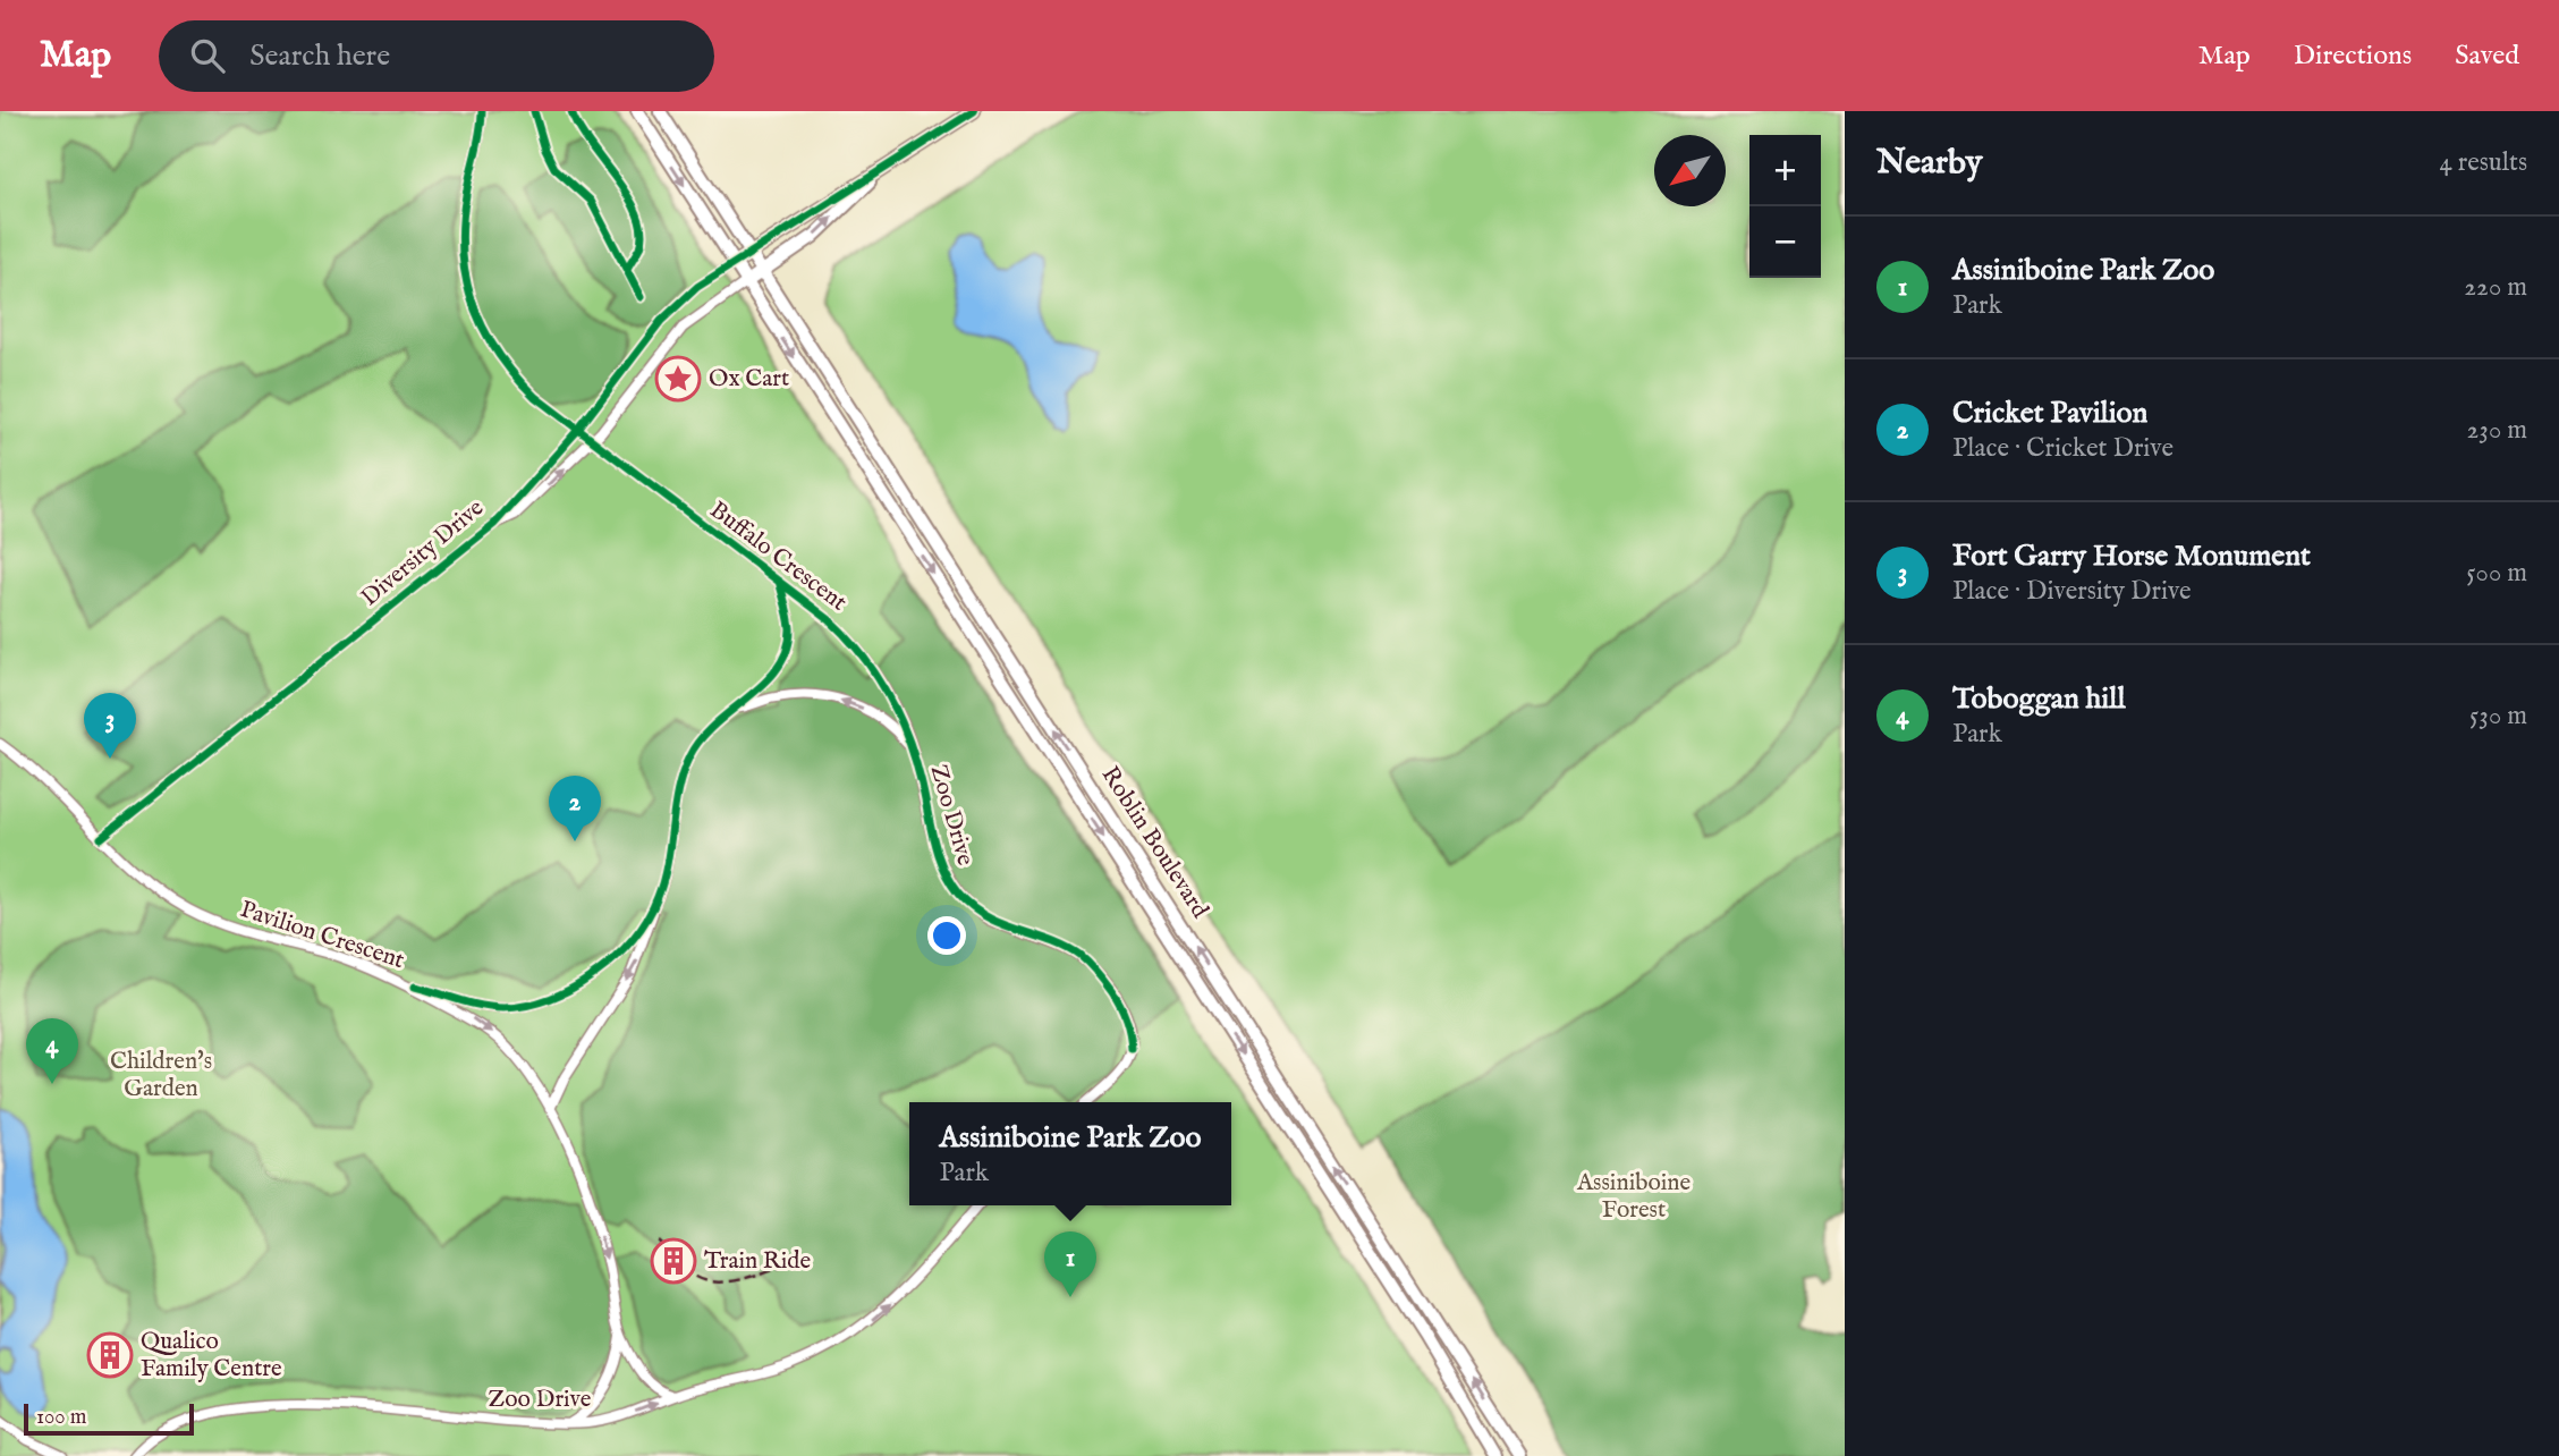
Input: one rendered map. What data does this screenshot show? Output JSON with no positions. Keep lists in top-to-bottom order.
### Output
{
  "streets": {
    "main road": ["Roblin Boulevard"],
    "street": [
      "Diversity Drive",
      "Buffalo Crescent",
      "Zoo Drive",
      "Pavilion Crescent"
    ]
  },
  "crossings": [
    ["Diversity Drive", "Buffalo Crescent"],
    ["Diversity Drive", "Roblin Boulevard"],
    ["Diversity Drive", "Pavilion Crescent"],
    ["Buffalo Crescent", "Zoo Drive"],
    ["Zoo Drive", "Pavilion Crescent"]
  ],
  "one_way": ["Pavilion Crescent"],
  "parks": ["Children's Garden", "Assiniboine Forest"],
  "places": {
    "place": ["Ox Cart"],
    "building": ["Train Ride", "Qualico Family Centre"]
  },
  "scale_bar": "100 m",
  "north": "bottom left",
  "page": {
    "header": "Map",
    "search": "Search here",
    "nav": ["Map", "Directions", "Saved"],
    "heading": ["Nearby", "4 results"],
    "map_buttons": ["+", "−"],
    "list": [
      {
        "mark": "1",
        "name": "Assiniboine Park Zoo",
        "note": "Park",
        "value": "220 m"
      },
      {
        "mark": "2",
        "name": "Cricket Pavilion",
        "note": "Place · Cricket Drive",
        "value": "230 m"
      },
      {
        "mark": "3",
        "name": "Fort Garry Horse Monument",
        "note": "Place · Diversity Drive",
        "value": "500 m"
      },
      {
        "mark": "4",
        "name": "Toboggan hill",
        "note": "Park",
        "value": "530 m"
      }
    ],
    "pins": [
      "3",
      "2",
      "4",
      "1"
    ],
    "popup": ["Assiniboine Park Zoo", "Park"],
    "scale": "100 m"
  }
}
